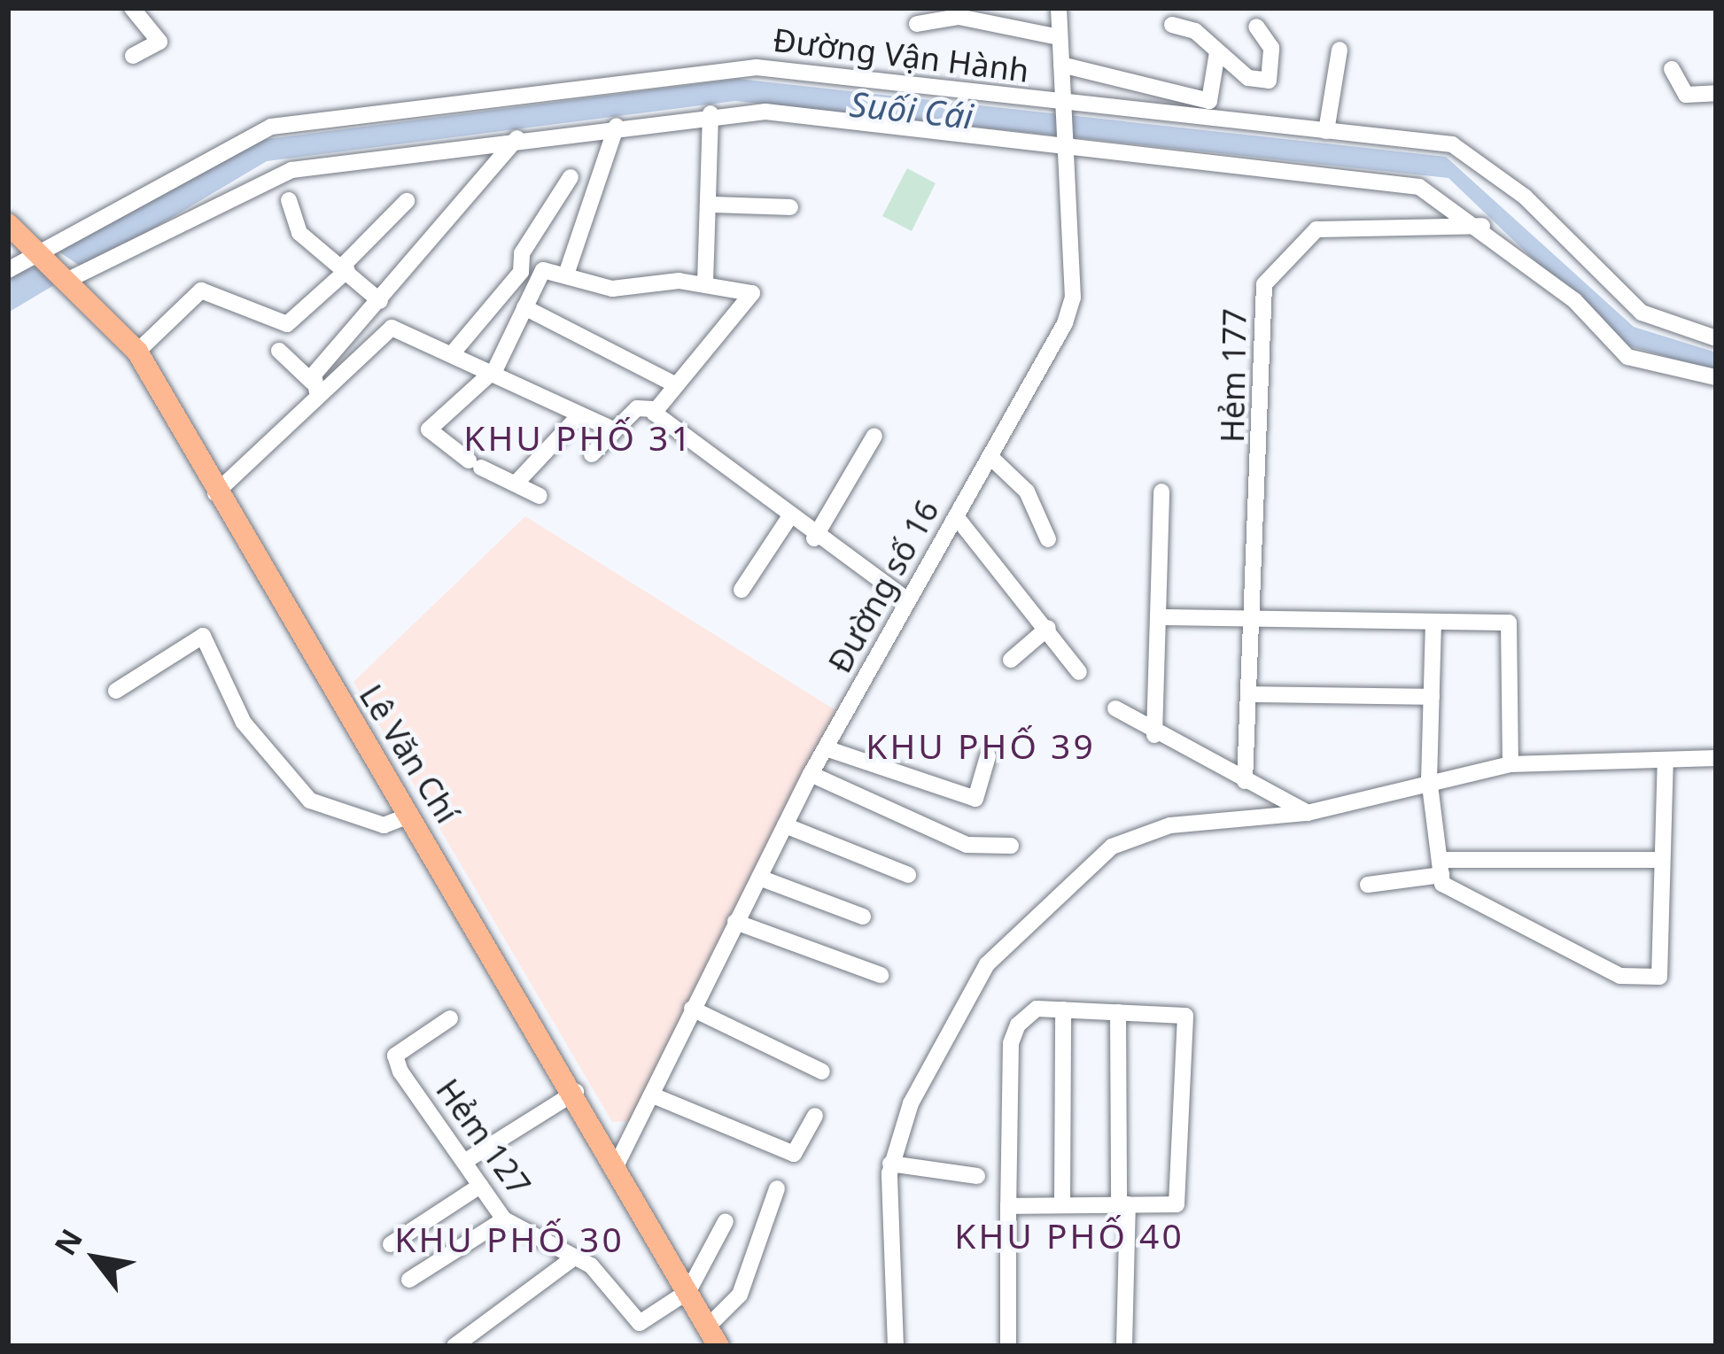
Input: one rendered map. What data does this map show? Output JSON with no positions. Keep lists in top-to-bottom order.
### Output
{
  "streets": {
    "main road": ["Lê Văn Chí"],
    "street": [
      "Đường Vận Hành",
      "Hẻm 177",
      "Đường số 16",
      "Hẻm 127"
    ]
  },
  "crossings": [
    ["Đường Vận Hành", "Đường số 16"],
    ["Đường Vận Hành", "Lê Văn Chí"],
    ["Đường số 16", "Lê Văn Chí"],
    ["Lê Văn Chí", "Hẻm 127"]
  ],
  "districts": [
    "KHU PHỐ 31",
    "KHU PHỐ 39",
    "KHU PHỐ 40",
    "KHU PHỐ 30"
  ],
  "water": ["Suối Cái"],
  "north": "top left"
}
